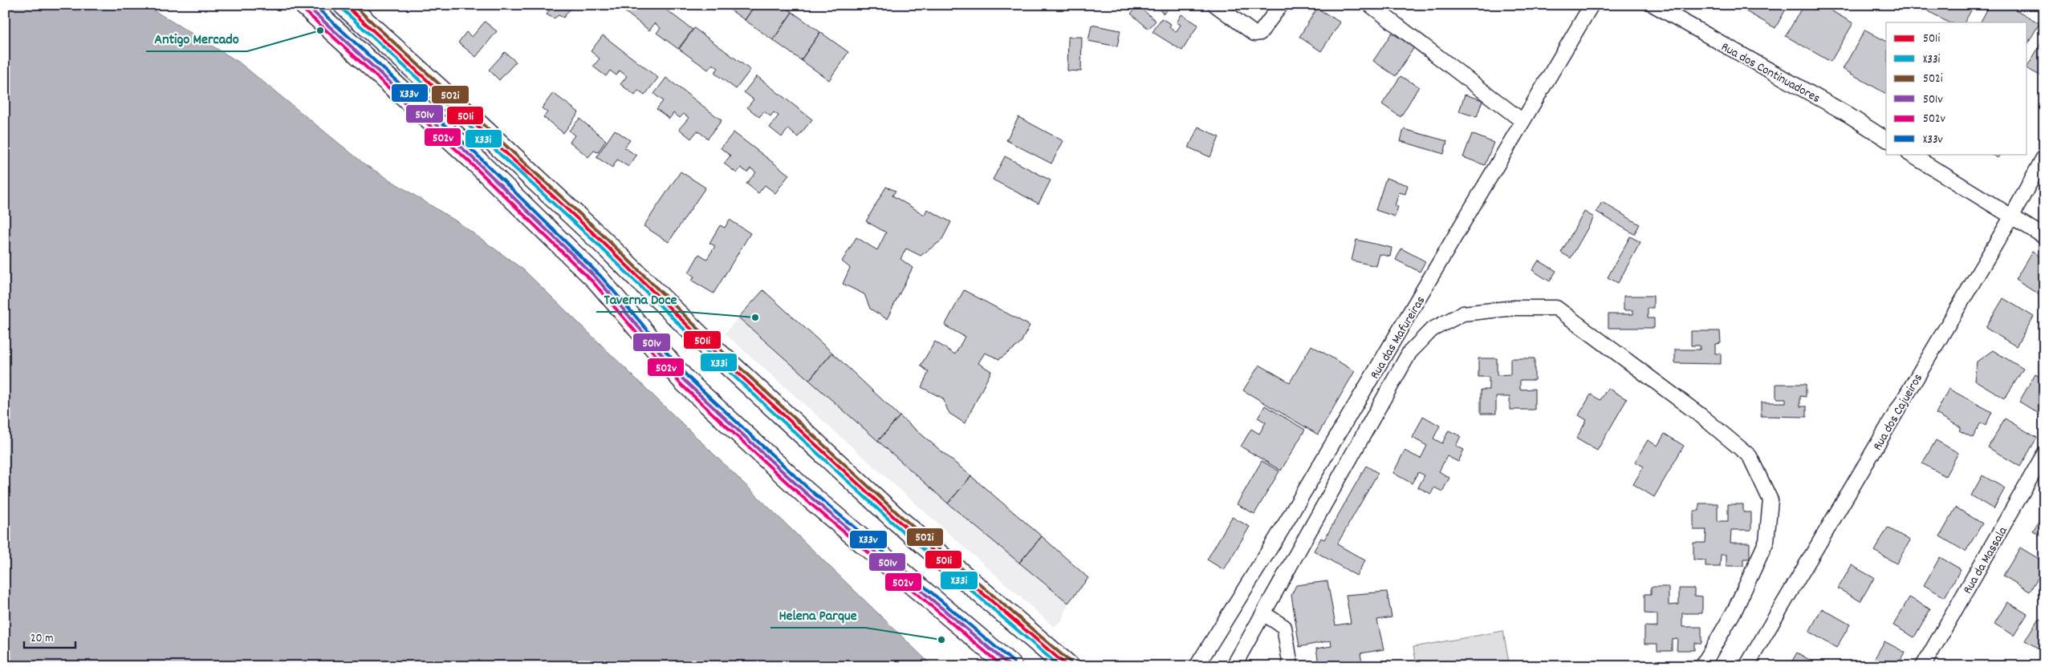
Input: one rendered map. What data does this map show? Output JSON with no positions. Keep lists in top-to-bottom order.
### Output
{
  "streets": {
    "street": [
      "Rua dos Continuadores",
      "Rua das Mafureiras",
      "Rua dos Cajueiros",
      "Rua da Massala"
    ]
  },
  "places": ["Antigo Mercado", "Taverna Doce", "Helena Parque"],
  "lines": [
    "transit line 501i",
    "transit line 502i",
    "transit line 501v",
    "transit line X33v",
    "transit line X33i",
    "transit line 502v"
  ],
  "legend": [
    "501i",
    "X33i",
    "502i",
    "501v",
    "502v",
    "X33v"
  ],
  "scale_bar": "20 m"
}
